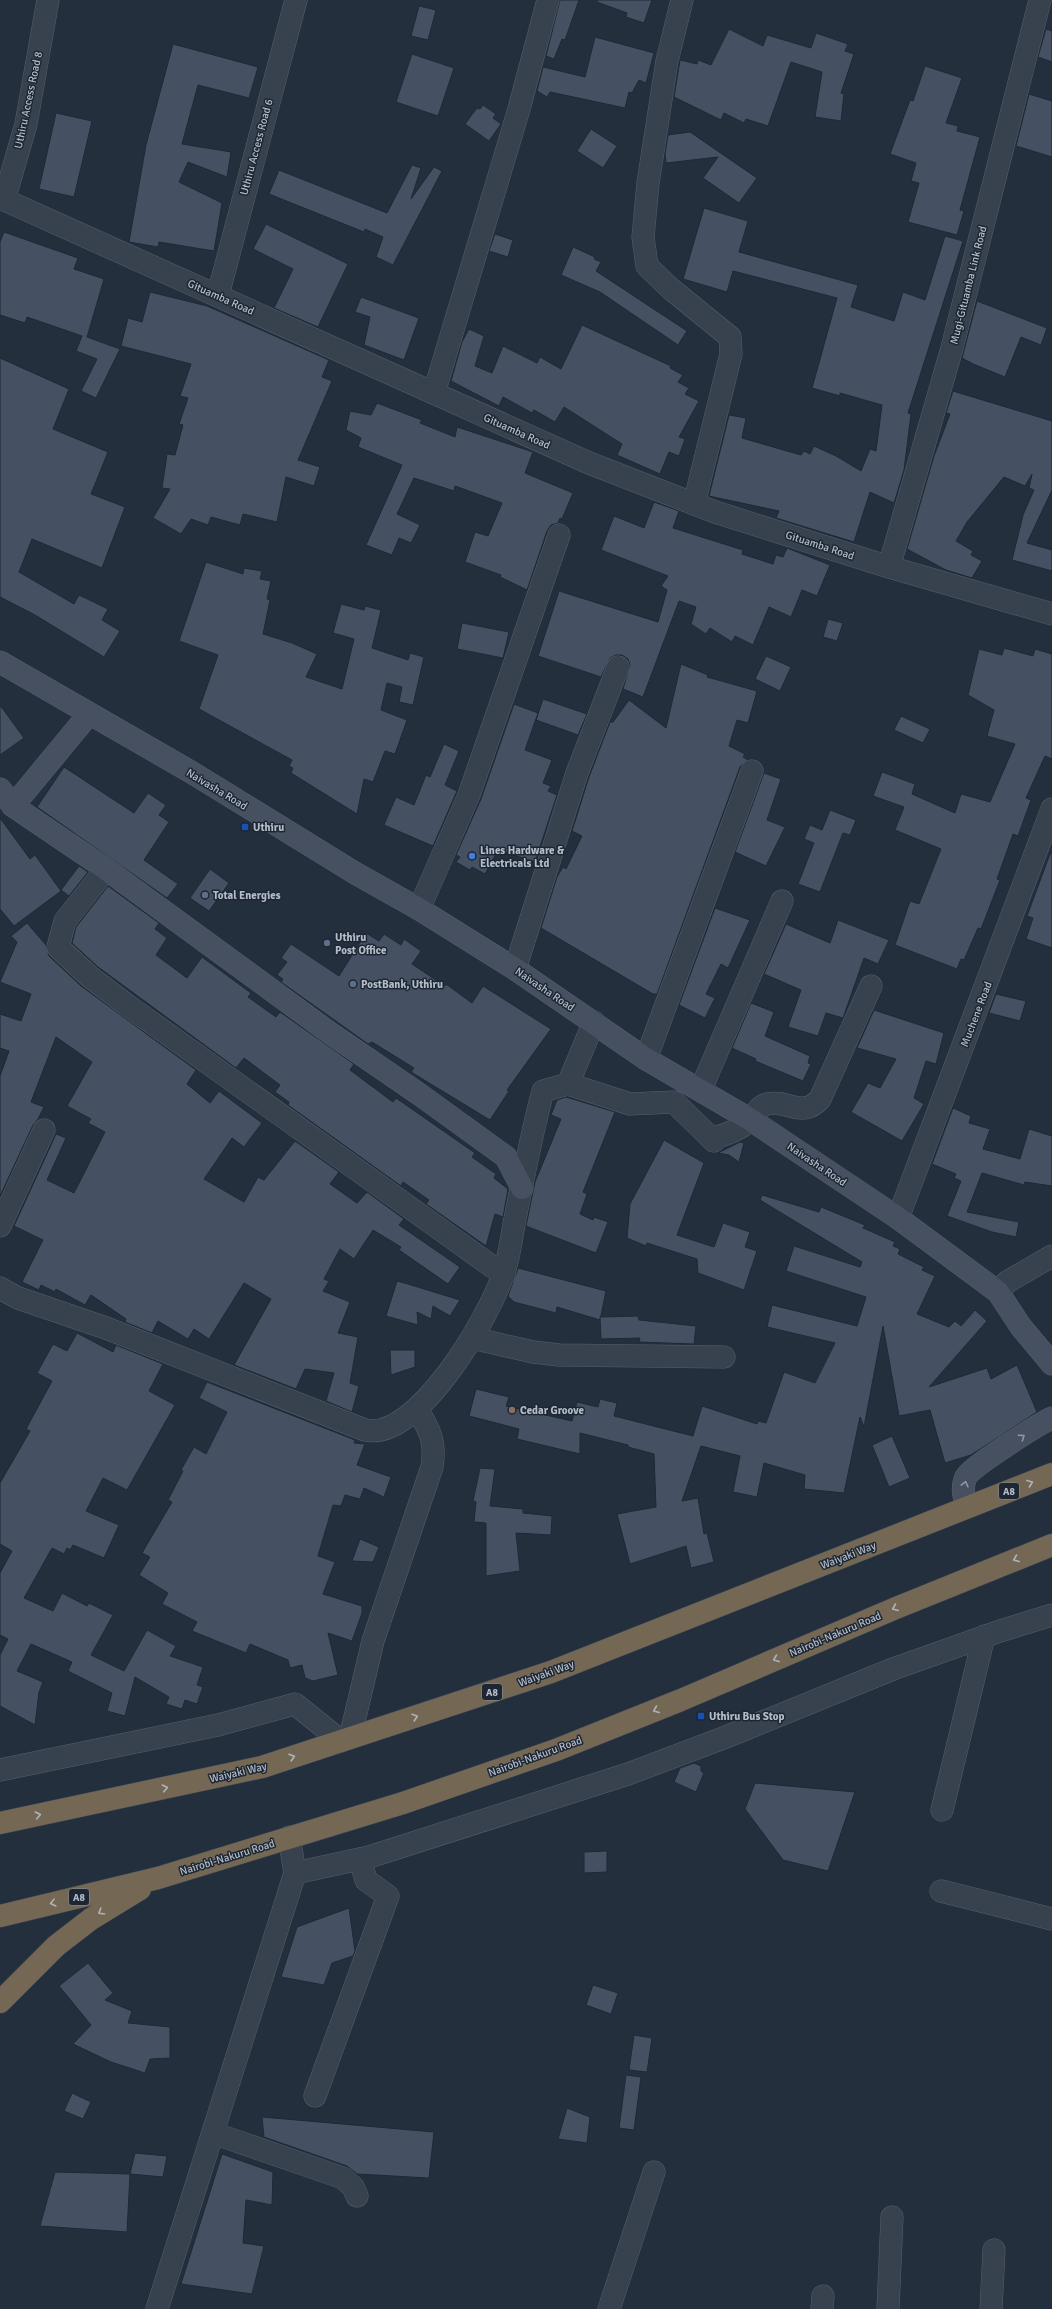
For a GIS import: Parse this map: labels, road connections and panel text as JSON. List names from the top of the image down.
{
  "streets": {
    "highway": ["A8", "Waiyaki Way", "Nairobi-Nakuru Road"],
    "main road": ["Naivasha Road"],
    "street": [
      "Uthiru Access Road 8",
      "Uthiru Access Road 6",
      "Mugi-Gituamba Link Road",
      "Gituamba Road",
      "Muchene Road"
    ]
  },
  "crossings": [
    ["Uthiru Access Road 8", "Gituamba Road"],
    ["Uthiru Access Road 6", "Gituamba Road"],
    ["Mugi-Gituamba Link Road", "Gituamba Road"],
    ["Naivasha Road", "Muchene Road"]
  ],
  "one_way": ["Waiyaki Way", "Nairobi-Nakuru Road"],
  "places": {
    "transit": ["Uthiru", "Uthiru Bus Stop"],
    "other": [
      "Lines Hardware & Electricals Ltd",
      "Total Energies",
      "Uthiru Post Office",
      "PostBank, Uthiru",
      "Cedar Groove"
    ]
  }
}
